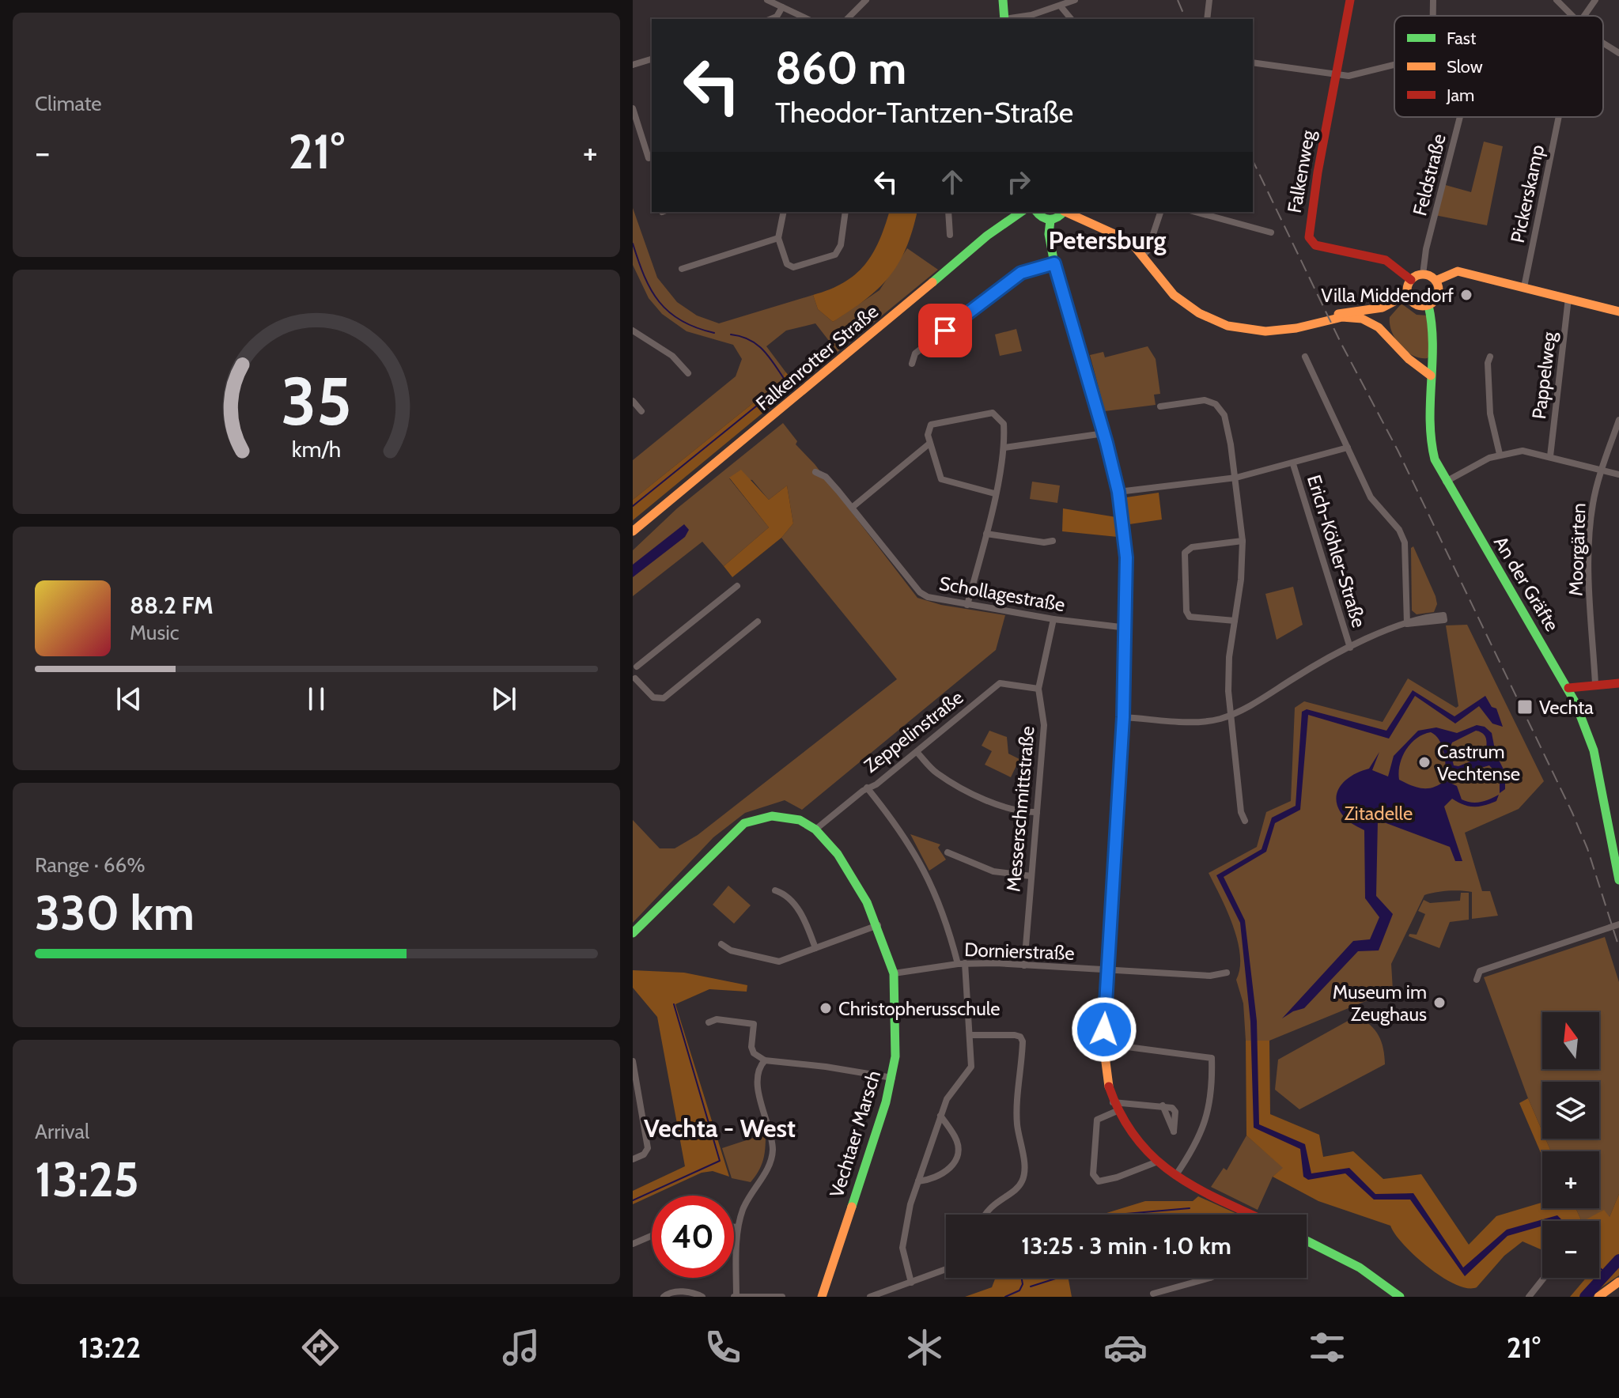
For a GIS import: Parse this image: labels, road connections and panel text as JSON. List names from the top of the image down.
{
  "streets": {
    "street": [
      "Falkenweg",
      "Feldstraße",
      "Pickerskamp",
      "Falkenrotter Straße",
      "Pappelweg",
      "Moorgärten",
      "Erich-Köhler-Straße",
      "An der Gräfte",
      "Schollagestraße",
      "Zeppelinstraße",
      "Messerschmittstraße",
      "Dornierstraße",
      "Vechtaer Marsch"
    ]
  },
  "crossings": [
    ["Falkenweg", "Feldstraße"],
    ["Falkenweg", "An der Gräfte"],
    ["Feldstraße", "An der Gräfte"],
    ["Schollagestraße", "Messerschmittstraße"],
    ["Zeppelinstraße", "Messerschmittstraße"],
    ["Zeppelinstraße", "Vechtaer Marsch"],
    ["Messerschmittstraße", "Dornierstraße"],
    ["Dornierstraße", "Vechtaer Marsch"]
  ],
  "districts": ["Petersburg", "Vechta - West"],
  "parks": ["Zitadelle"],
  "places": {
    "other": [
      "Villa Middendorf",
      "Castrum Vechtense",
      "Museum im Zeughaus",
      "Christopherusschule"
    ],
    "transit": ["Vechta"]
  },
  "legend": ["Fast", "Slow", "Jam"],
  "north": "top",
  "page": {
    "tile": [
      "Climate",
      ["Range · 66%", "330 km"],
      ["Arrival", "13:25"]
    ],
    "turn": ["860 m", "Theodor-Tantzen-Straße"],
    "heat": ["−", "21°", "+"],
    "song": ["88.2 FM", "Music"],
    "map_buttons": ["+", "−"],
    "limit": "40",
    "trip": "13:25 · 3 min · 1.0 km",
    "tabs": ["13:22", "21°"],
    "gauge": ["35", "km/h"]
  }
}
